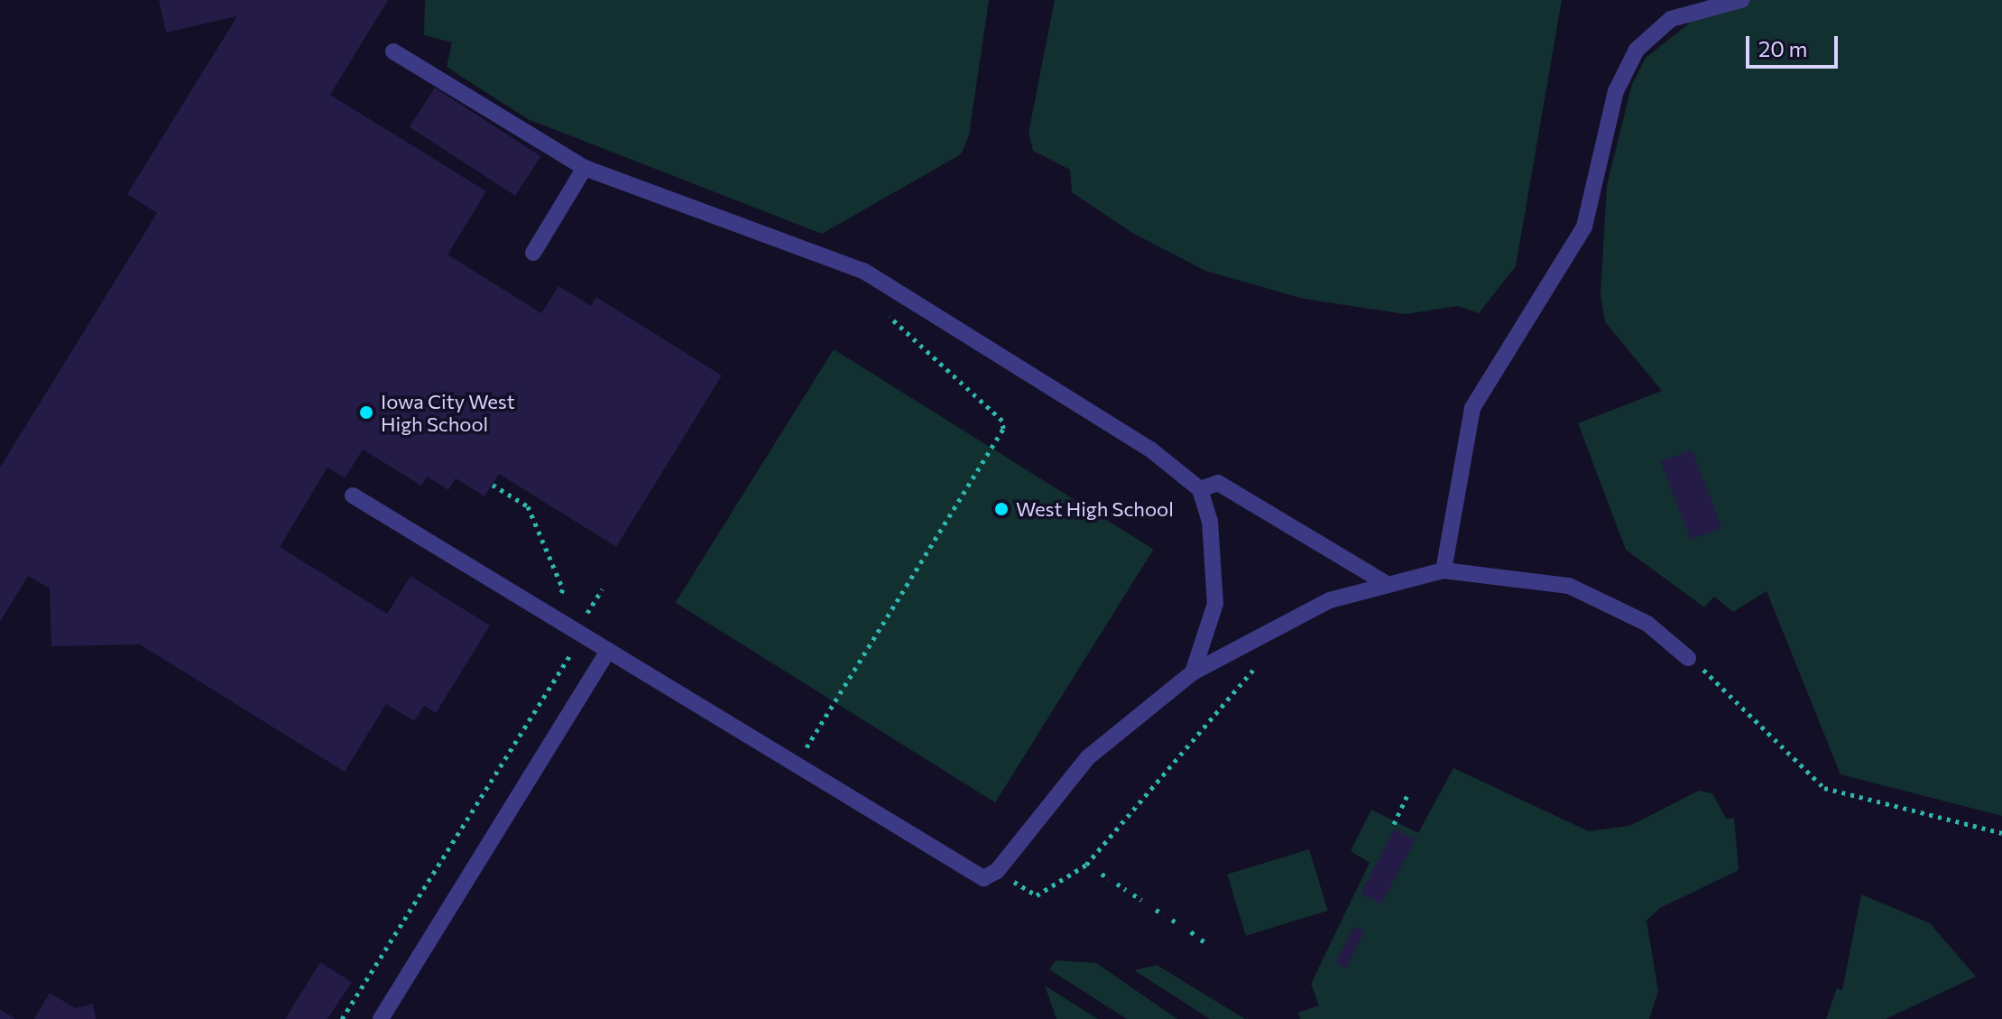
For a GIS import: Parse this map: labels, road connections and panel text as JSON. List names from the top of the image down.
{
  "places": ["Iowa City West High School", "West High School"],
  "scale_bar": "20 m"
}
